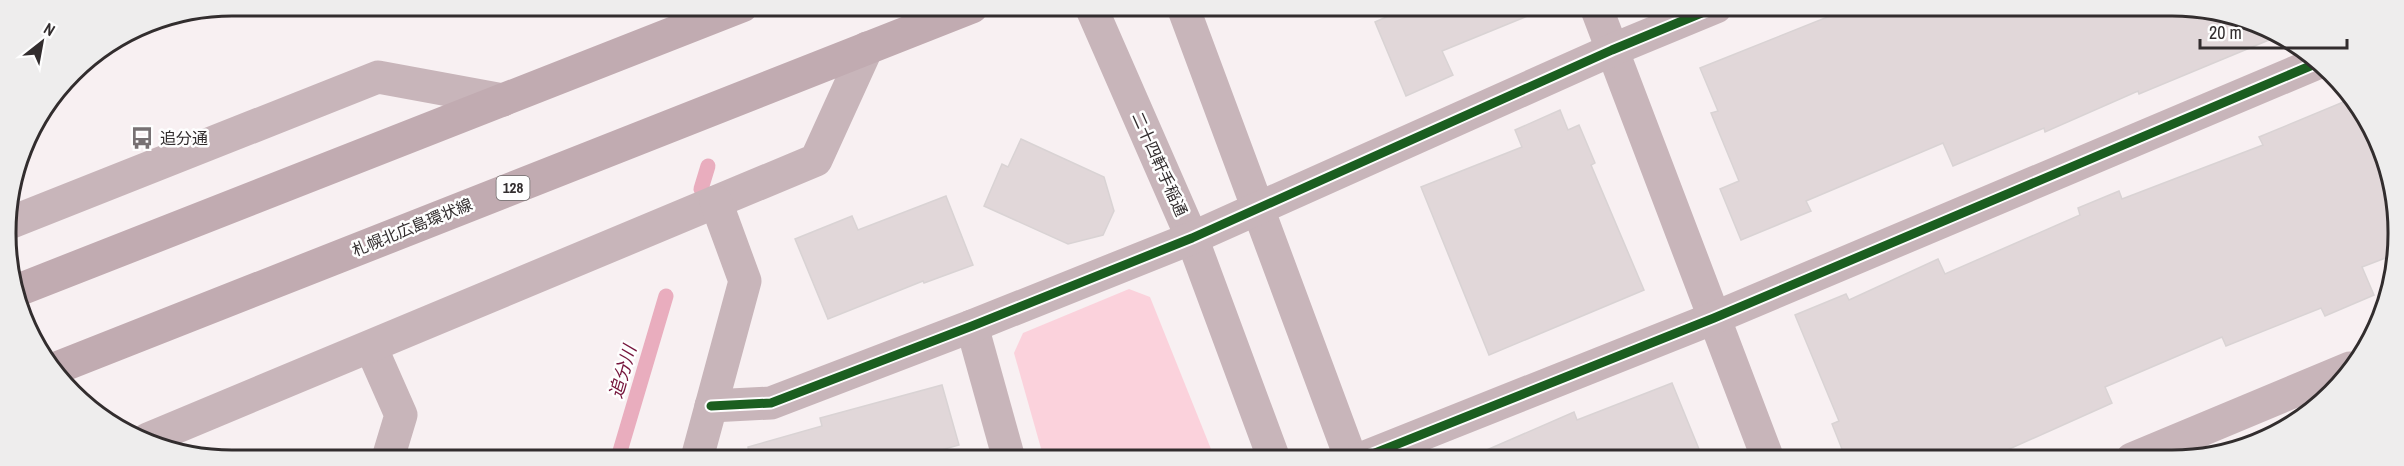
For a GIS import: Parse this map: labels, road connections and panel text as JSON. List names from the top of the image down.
{
  "streets": {
    "main road": ["128", "札幌北広島環状線"],
    "street": ["二十四軒手稲通"]
  },
  "water": ["追分川"],
  "places": {
    "bus stop": ["追分通"]
  },
  "scale_bar": "20 m",
  "north": "top right"
}
